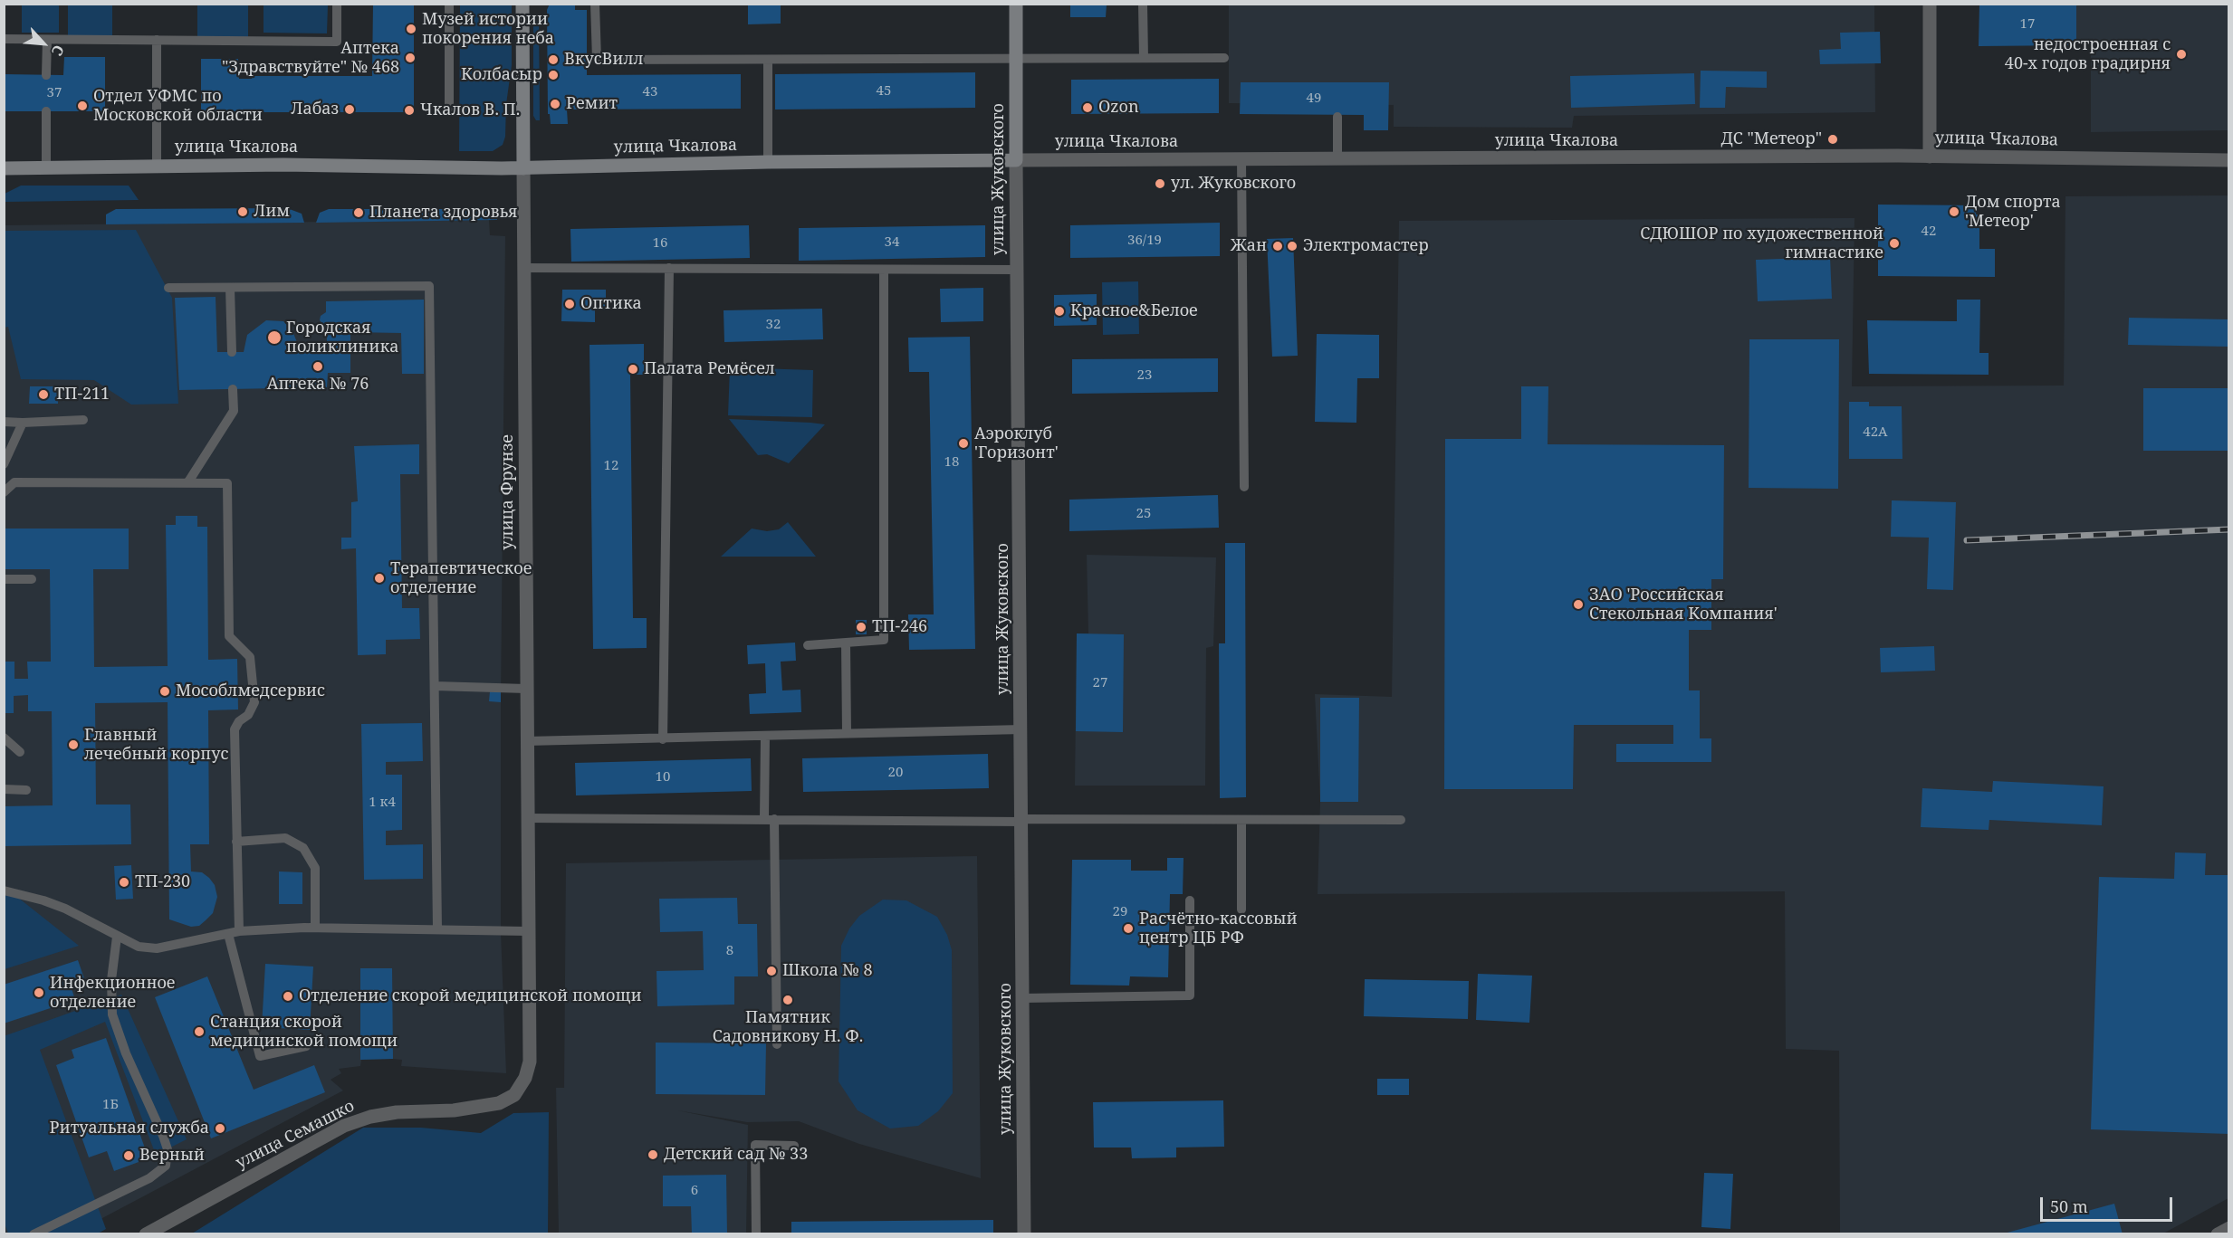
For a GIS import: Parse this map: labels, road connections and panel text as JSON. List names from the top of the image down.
{
  "streets": {
    "main road": ["улица Чкалова", "улица Жуковского", "улица Фрунзе"],
    "street": ["улица Семашко"]
  },
  "crossings": [
    ["улица Чкалова", "улица Жуковского"],
    ["улица Чкалова", "улица Фрунзе"],
    ["улица Фрунзе", "улица Семашко"]
  ],
  "places": [
    "Музей истории покорения неба",
    "недостроенная с 40-х годов градирня",
    "Аптека \"Здравствуйте\" № 468",
    "ВкусВилл",
    "Колбасыр",
    "Ремит",
    "Отдел УФМС по Московской области",
    "Ozon",
    "Лабаз",
    "Чкалов В. П.",
    "ДС \"Метеор\"",
    "ул. Жуковского",
    "Лим",
    "Дом спорта 'Метеор'",
    "Планета здоровья",
    "СДЮШОР по художественной гимнастике",
    "Жан",
    "Электромастер",
    "Оптика",
    "Красное&Белое",
    "Городская поликлиника",
    "Аптека № 76",
    "Палата Ремёсел",
    "ТП-211",
    "Аэроклуб 'Горизонт'",
    "Терапевтическое отделение",
    "ЗАО 'Российская Стекольная Компания'",
    "ТП-246",
    "Мособлмедсервис",
    "Главный лечебный корпус",
    "ТП-230",
    "Расчётно-кассовый центр ЦБ РФ",
    "Школа № 8",
    "Инфекционное отделение",
    "Отделение скорой медицинской помощи",
    "Памятник Садовникову Н. Ф.",
    "Станция скорой медицинской помощи",
    "Ритуальная служба",
    "Детский сад № 33",
    "Верный"
  ],
  "house_numbers": [
    "17",
    "45",
    "43",
    "37",
    "49",
    "42",
    "36/19",
    "34",
    "16",
    "32",
    "23",
    "42А",
    "18",
    "12",
    "25",
    "27",
    "20",
    "10",
    "1 к4",
    "29",
    "8",
    "1Б",
    "6"
  ],
  "scale_bar": "50 m",
  "north": "bottom right"
}
